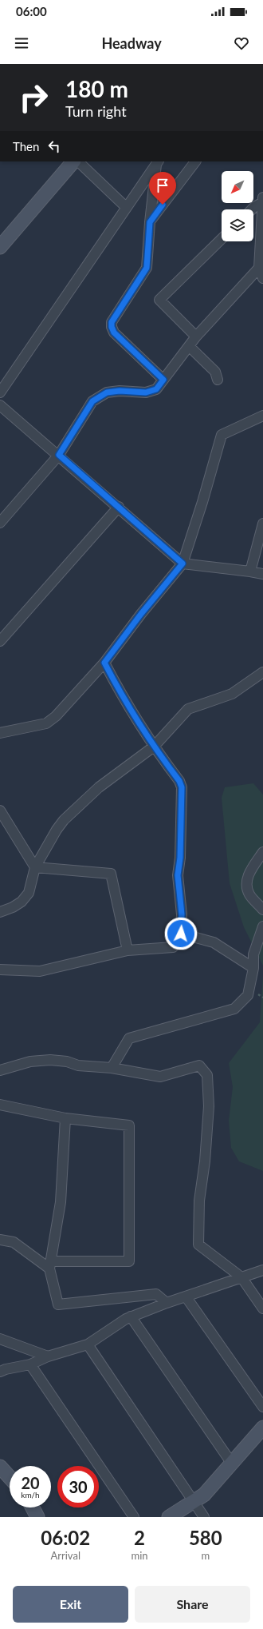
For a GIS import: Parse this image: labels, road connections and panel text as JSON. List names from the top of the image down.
{
  "north": "bottom left",
  "page": {
    "status": "06:00",
    "header": "Headway",
    "turn": ["180 m", "Turn right"],
    "then": "Then",
    "speed": "20 km/h",
    "limit": "30",
    "eta": [
      "06:02",
      "Arrival",
      "2",
      "min",
      "580",
      "m"
    ],
    "buttons": ["Exit", "Share"]
  }
}
